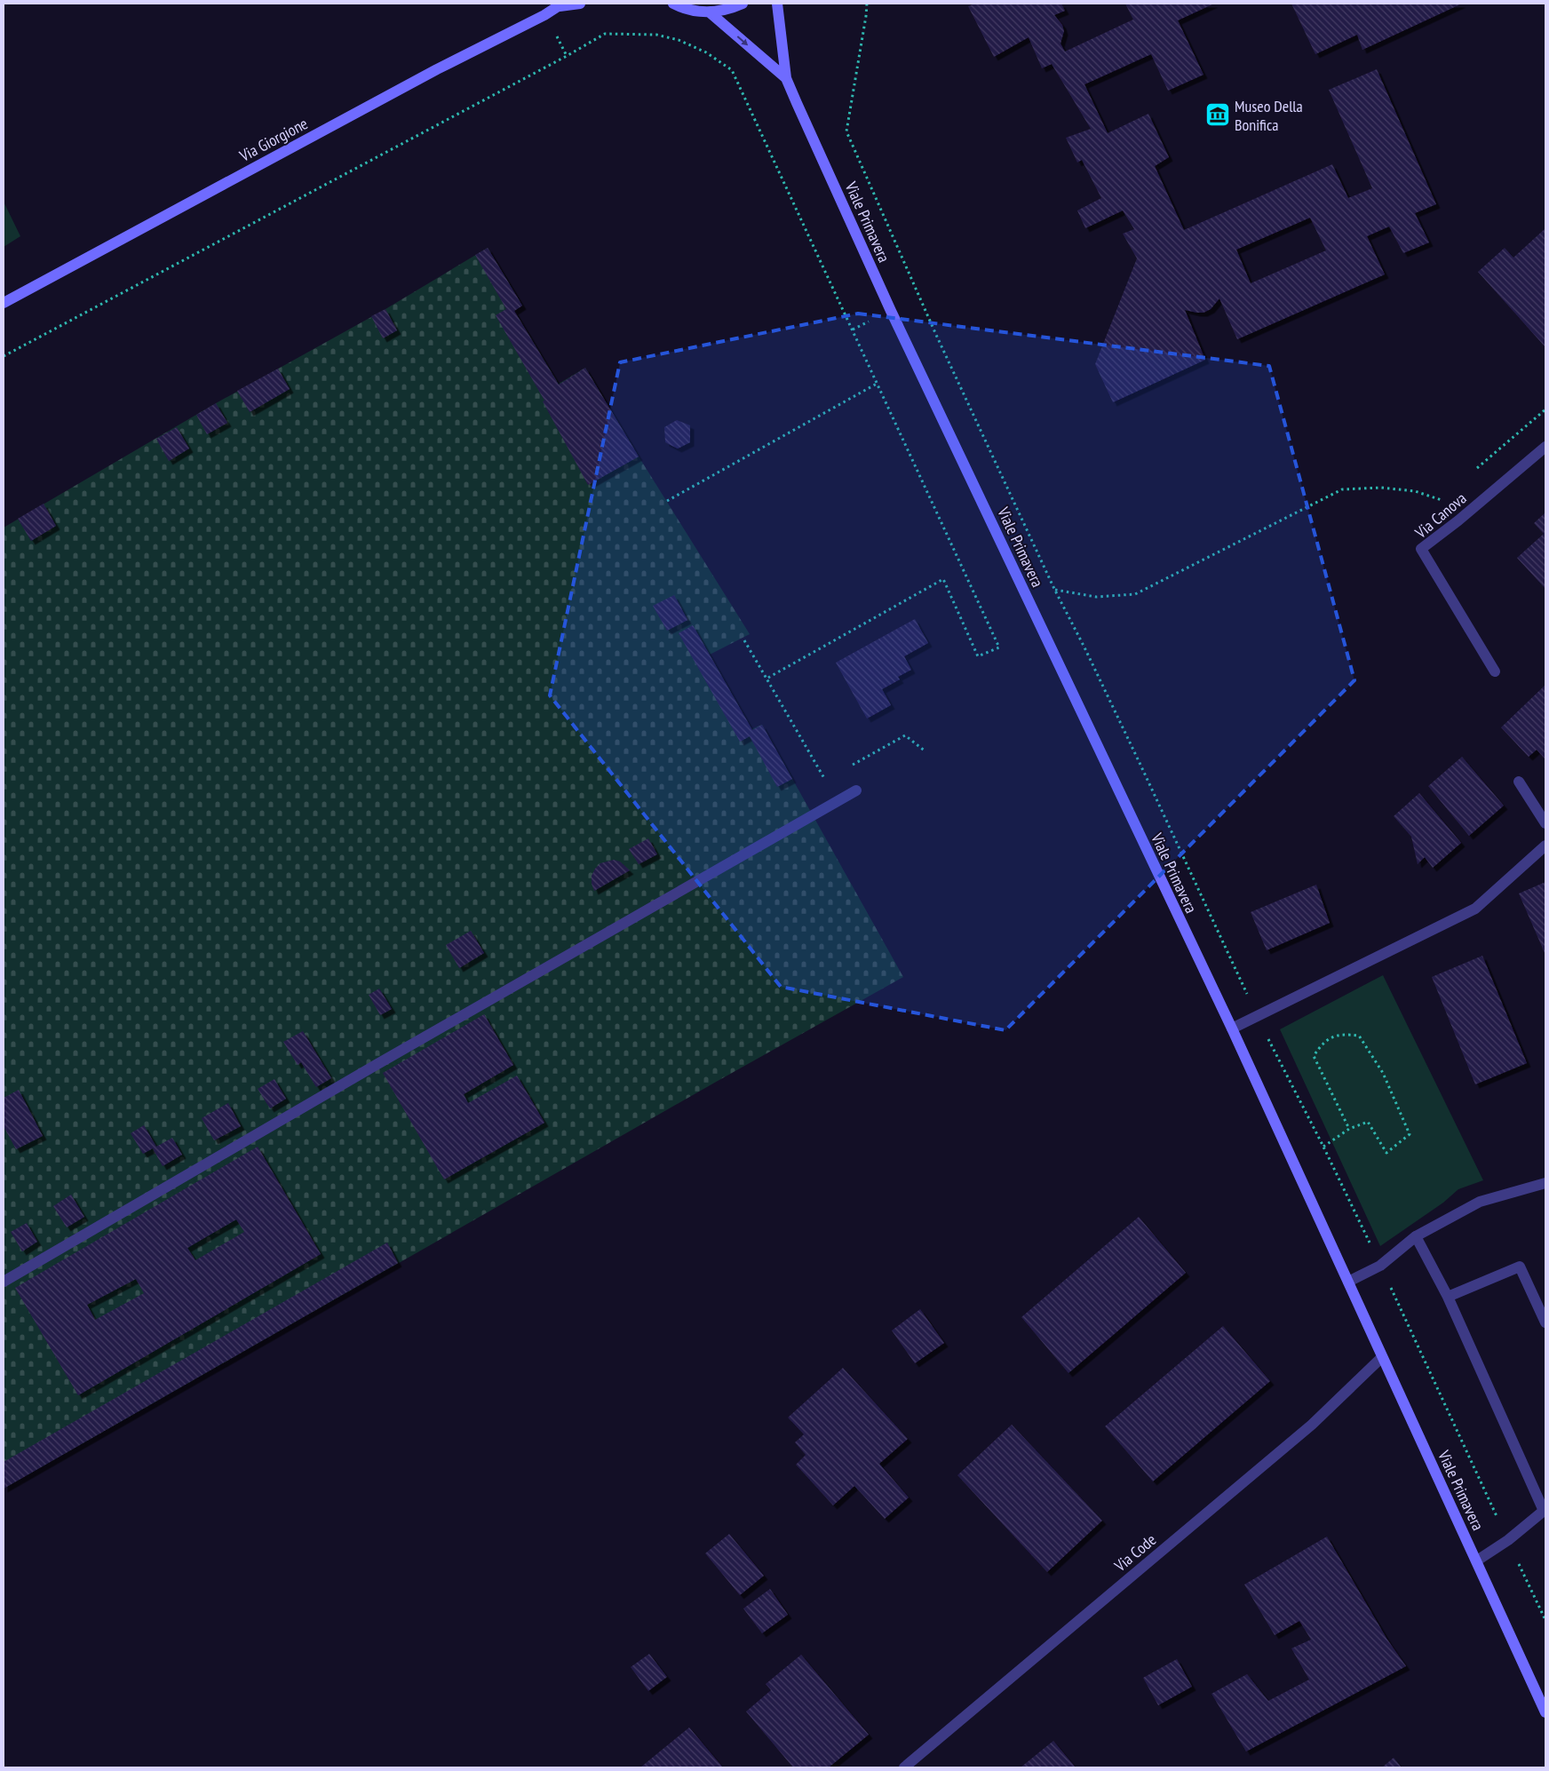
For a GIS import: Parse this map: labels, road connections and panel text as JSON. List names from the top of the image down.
{
  "streets": {
    "main road": ["Via Giorgione", "Viale Primavera"],
    "street": ["Via Canova", "Via Code"]
  },
  "crossings": [
    ["Viale Primavera", "Via Code"]
  ],
  "places": {
    "museum": ["Museo Della Bonifica"]
  }
}
